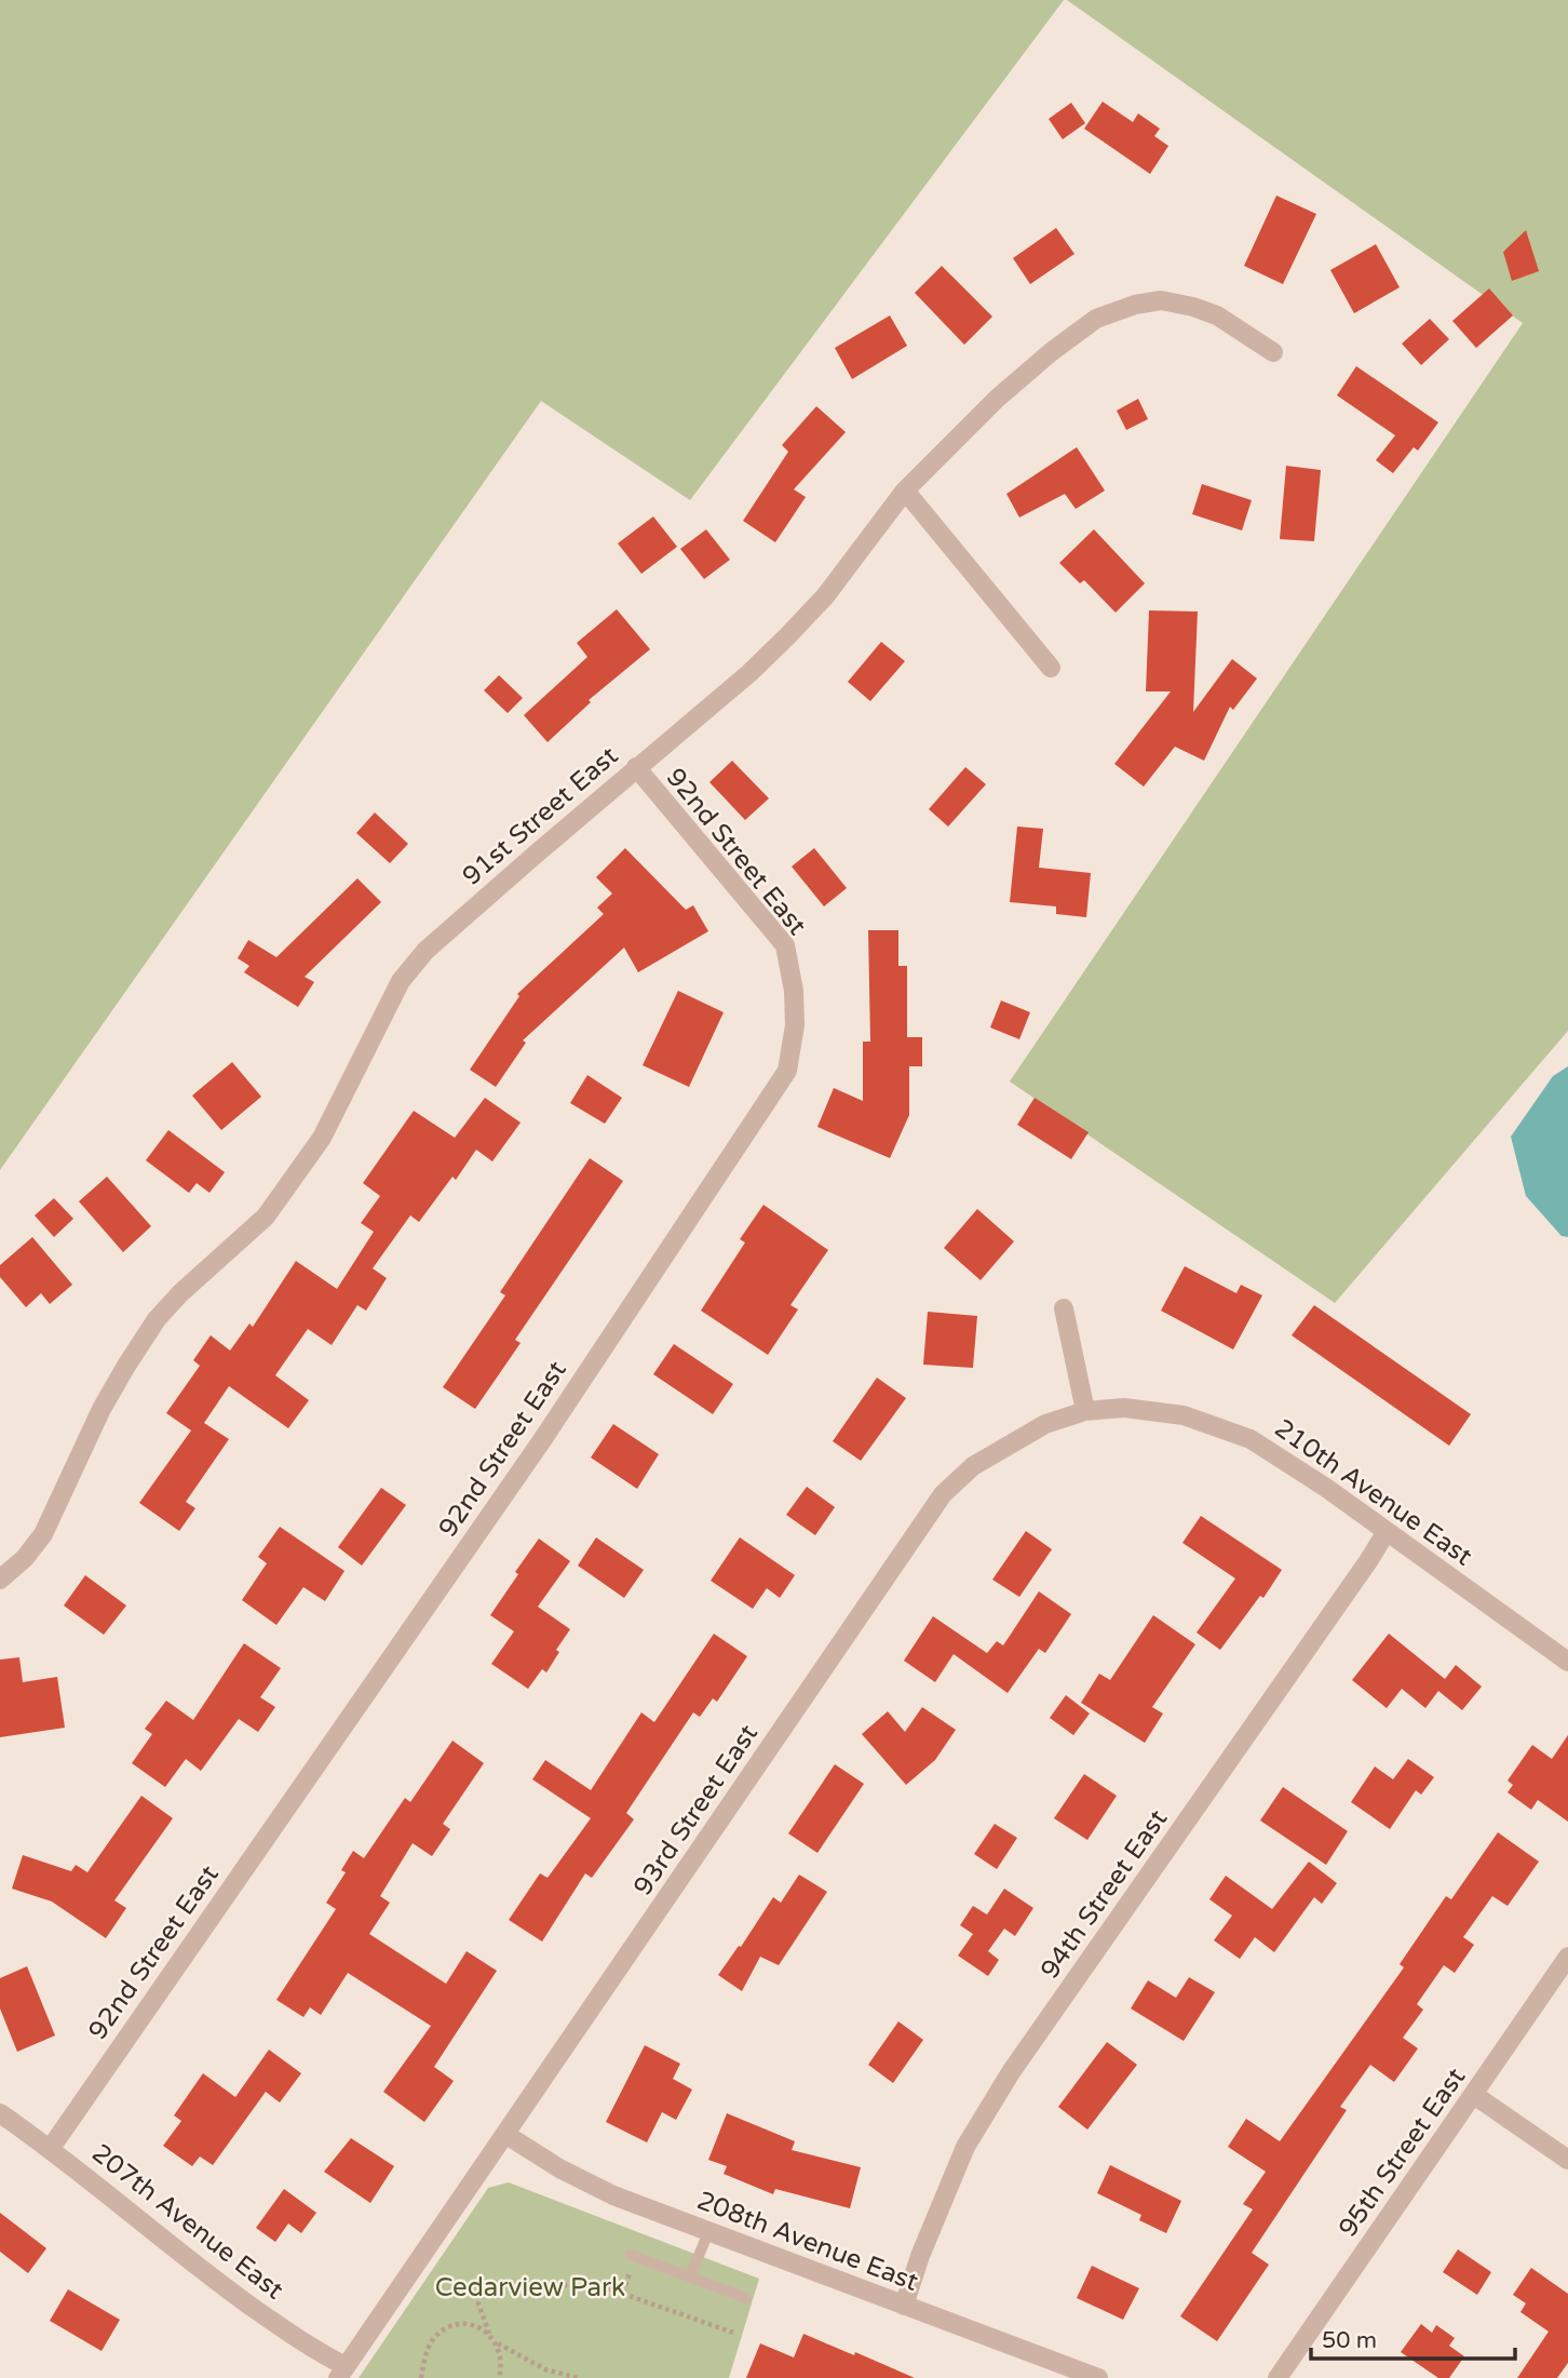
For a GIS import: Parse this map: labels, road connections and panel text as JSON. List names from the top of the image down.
{
  "streets": {
    "street": [
      "91st Street East",
      "92nd Street East",
      "210th Avenue East",
      "93rd Street East",
      "94th Street East",
      "95th Street East",
      "207th Avenue East",
      "208th Avenue East"
    ]
  },
  "crossings": [
    ["91st Street East", "92nd Street East"],
    ["92nd Street East", "207th Avenue East"],
    ["210th Avenue East", "93rd Street East"],
    ["210th Avenue East", "94th Street East"],
    ["93rd Street East", "207th Avenue East"],
    ["93rd Street East", "208th Avenue East"],
    ["94th Street East", "208th Avenue East"]
  ],
  "parks": ["Cedarview Park"],
  "scale_bar": "50 m"
}
